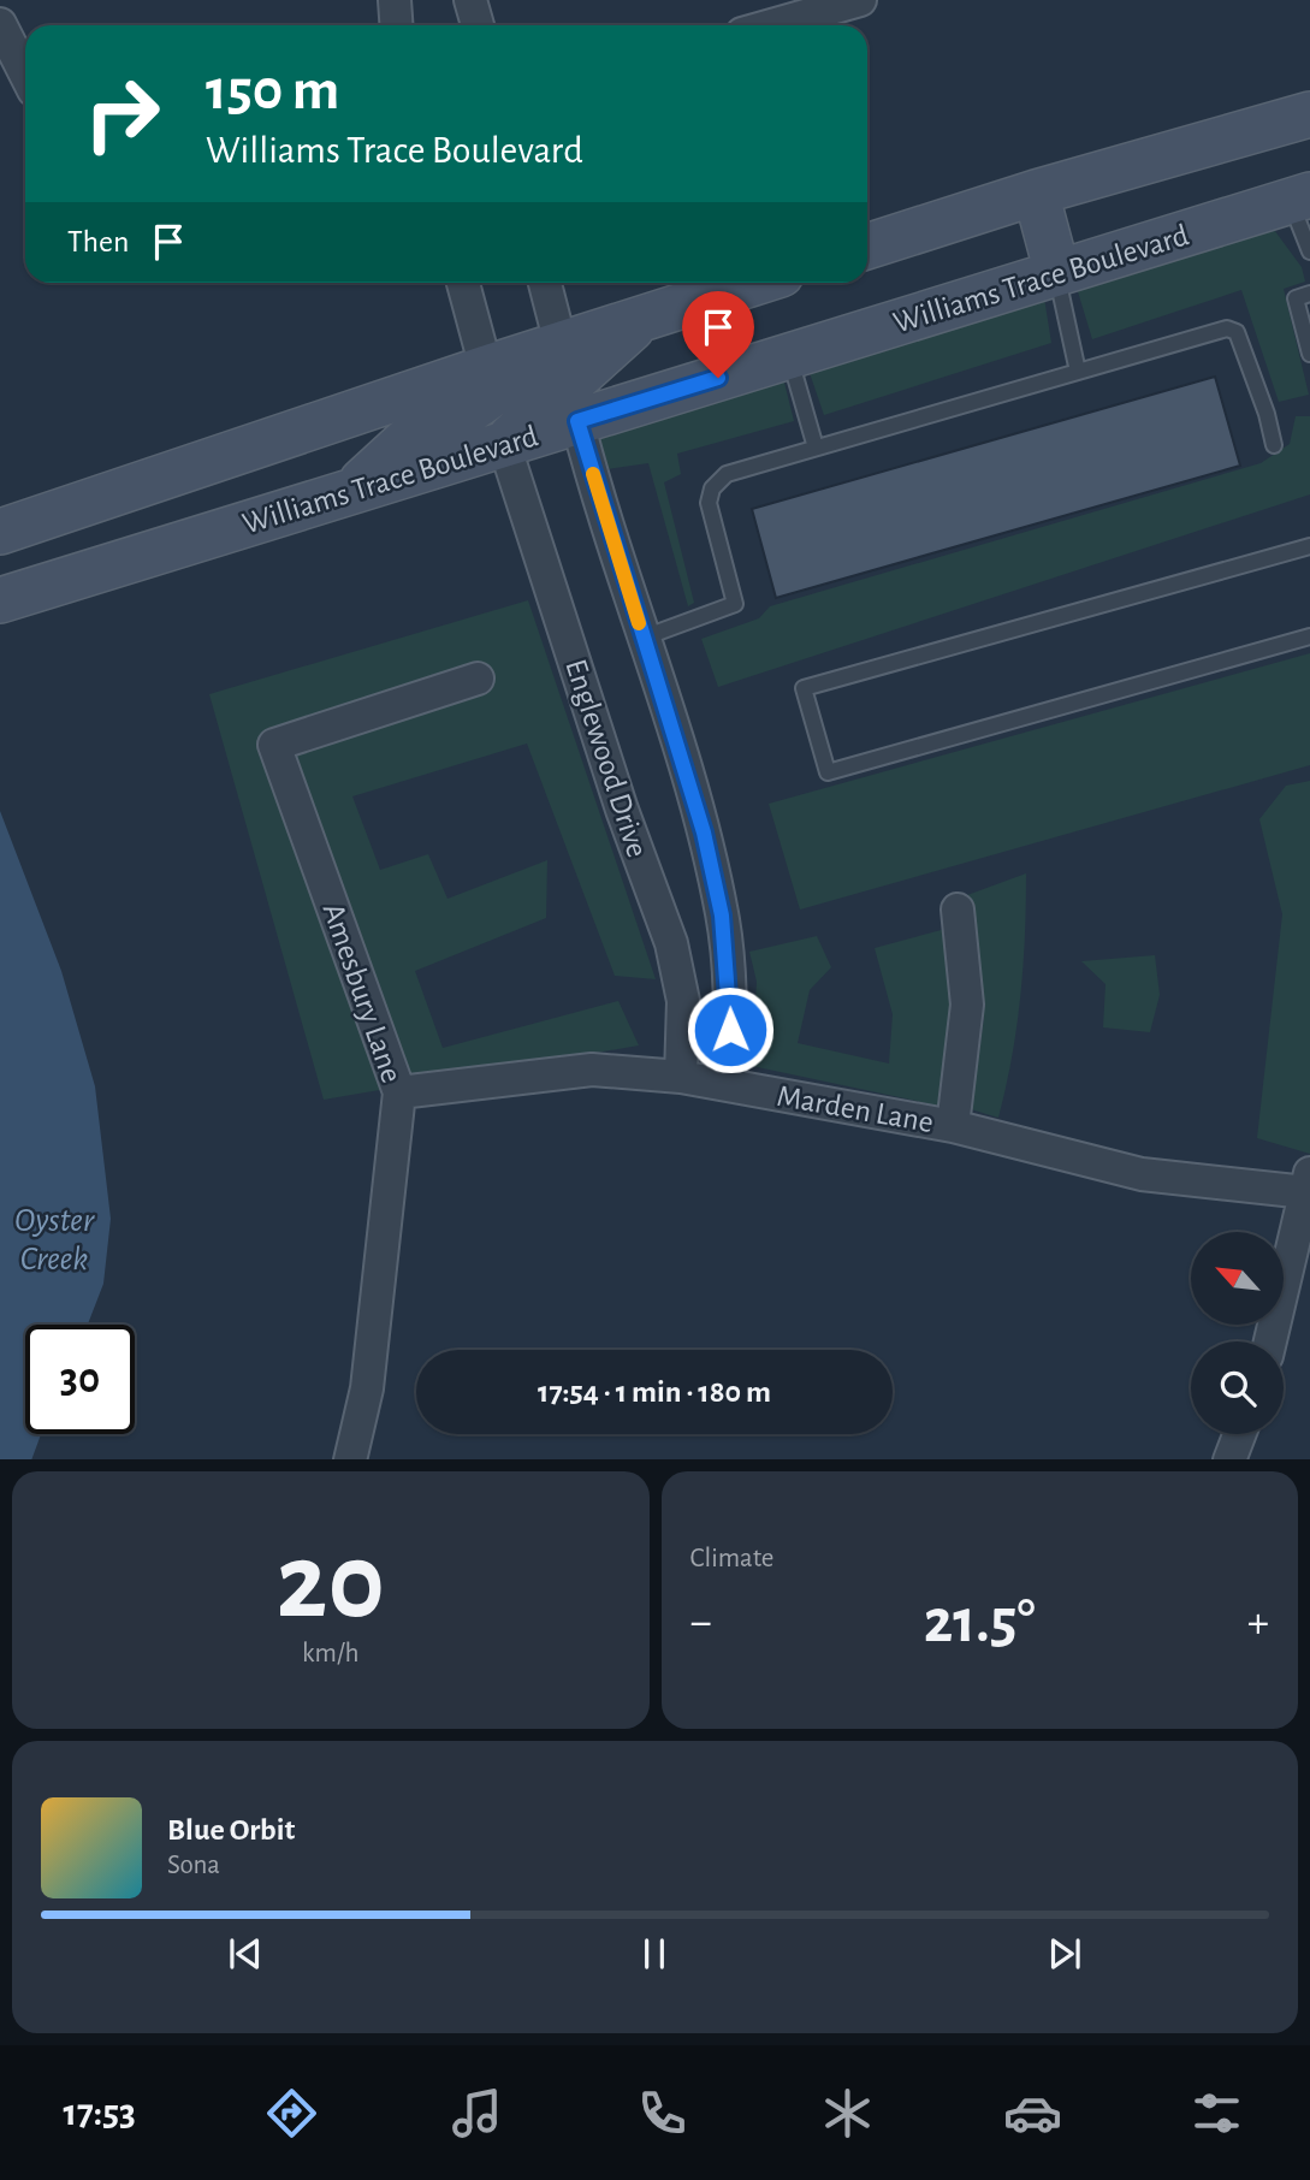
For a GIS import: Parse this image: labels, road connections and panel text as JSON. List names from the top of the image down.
{
  "streets": {
    "main road": ["Williams Trace Boulevard"],
    "street": ["Englewood Drive", "Amesbury Lane", "Marden Lane"]
  },
  "crossings": [
    ["Williams Trace Boulevard", "Englewood Drive"],
    ["Englewood Drive", "Marden Lane"],
    ["Amesbury Lane", "Marden Lane"]
  ],
  "water": ["Oyster Creek"],
  "north": "top left",
  "page": {
    "turn": ["150 m", "Williams Trace Boulevard"],
    "then": "Then",
    "limit": "30",
    "trip": "17:54 · 1 min · 180 m",
    "tile": [
      ["20", "km/h"],
      "Climate"
    ],
    "heat": ["−", "21.5°", "+"],
    "song": ["Blue Orbit", "Sona"],
    "tabs": "17:53"
  }
}
